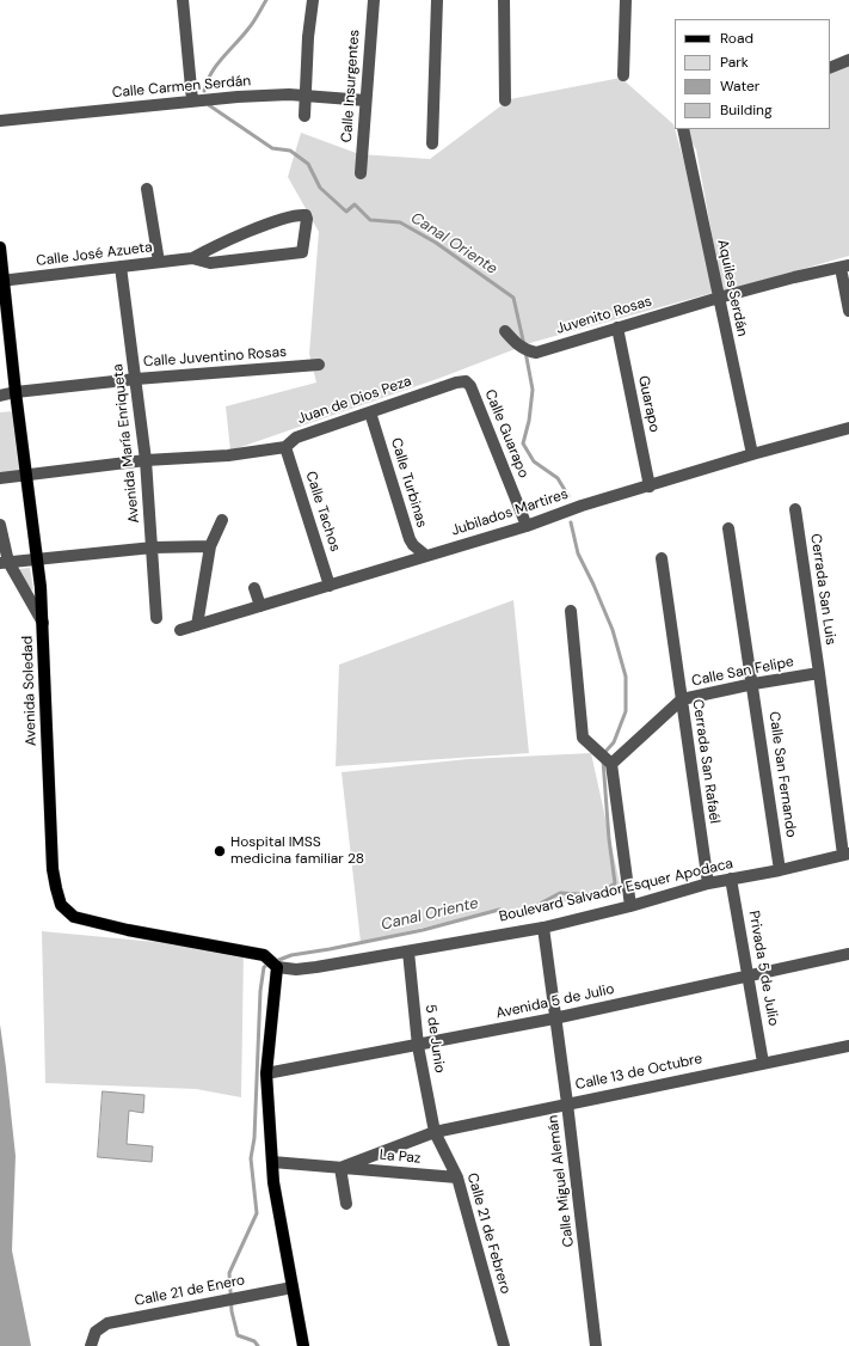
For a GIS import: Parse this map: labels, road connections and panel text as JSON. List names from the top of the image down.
{
  "streets": {
    "main road": ["Avenida Soledad"],
    "street": [
      "Calle Insurgentes",
      "Calle Carmen Serdán",
      "Calle José Azueta",
      "Aquiles Serdán",
      "Juvenito Rosas",
      "Calle Juventino Rosas",
      "Juan de Dios Peza",
      "Guarapo",
      "Calle Guarapo",
      "Avenida María Enriqueta",
      "Calle Turbinas",
      "Calle Tachos",
      "Jubilados Martires",
      "Cerrada San Luis",
      "Calle San Felipe",
      "Cerrada San Rafaél",
      "Calle San Fernando",
      "Boulevard Salvador Esquer Apodaca",
      "Privada 5 de Julio",
      "Avenida 5 de Julio",
      "5 de Junio",
      "Calle 13 de Octubre",
      "La Paz",
      "Calle Miguel Alemán",
      "Calle 21 de Febrero",
      "Calle 21 de Enero"
    ]
  },
  "crossings": [
    ["Calle Insurgentes", "Calle Carmen Serdán"],
    ["Calle José Azueta", "Avenida María Enriqueta"],
    ["Calle José Azueta", "Avenida Soledad"],
    ["Aquiles Serdán", "Juvenito Rosas"],
    ["Aquiles Serdán", "Jubilados Martires"],
    ["Juvenito Rosas", "Guarapo"],
    ["Calle Juventino Rosas", "Avenida María Enriqueta"],
    ["Calle Juventino Rosas", "Avenida Soledad"],
    ["Juan de Dios Peza", "Calle Guarapo"],
    ["Juan de Dios Peza", "Avenida María Enriqueta"],
    ["Juan de Dios Peza", "Calle Turbinas"],
    ["Juan de Dios Peza", "Calle Tachos"],
    ["Juan de Dios Peza", "Avenida Soledad"],
    ["Guarapo", "Jubilados Martires"],
    ["Calle Guarapo", "Jubilados Martires"],
    ["Calle Turbinas", "Jubilados Martires"],
    ["Calle Tachos", "Jubilados Martires"],
    ["Cerrada San Luis", "Calle San Felipe"],
    ["Cerrada San Luis", "Boulevard Salvador Esquer Apodaca"],
    ["Calle San Felipe", "Cerrada San Rafaél"],
    ["Calle San Felipe", "Calle San Fernando"],
    ["Avenida Soledad", "Boulevard Salvador Esquer Apodaca"],
    ["Cerrada San Rafaél", "Boulevard Salvador Esquer Apodaca"],
    ["Calle San Fernando", "Boulevard Salvador Esquer Apodaca"],
    ["Boulevard Salvador Esquer Apodaca", "Privada 5 de Julio"],
    ["Boulevard Salvador Esquer Apodaca", "5 de Junio"],
    ["Boulevard Salvador Esquer Apodaca", "Calle Miguel Alemán"],
    ["Privada 5 de Julio", "Avenida 5 de Julio"],
    ["Privada 5 de Julio", "Calle 13 de Octubre"],
    ["Avenida 5 de Julio", "5 de Junio"],
    ["Avenida 5 de Julio", "Calle Miguel Alemán"],
    ["5 de Junio", "Calle 13 de Octubre"],
    ["5 de Junio", "Calle 21 de Febrero"],
    ["Calle 13 de Octubre", "La Paz"],
    ["Calle 13 de Octubre", "Calle Miguel Alemán"],
    ["Calle 13 de Octubre", "Calle 21 de Febrero"],
    ["La Paz", "Calle 21 de Febrero"]
  ],
  "water": ["Canal Oriente"],
  "places": ["Hospital IMSS medicina familiar 28"],
  "legend": [
    "Road",
    "Park",
    "Water",
    "Building"
  ]
}
